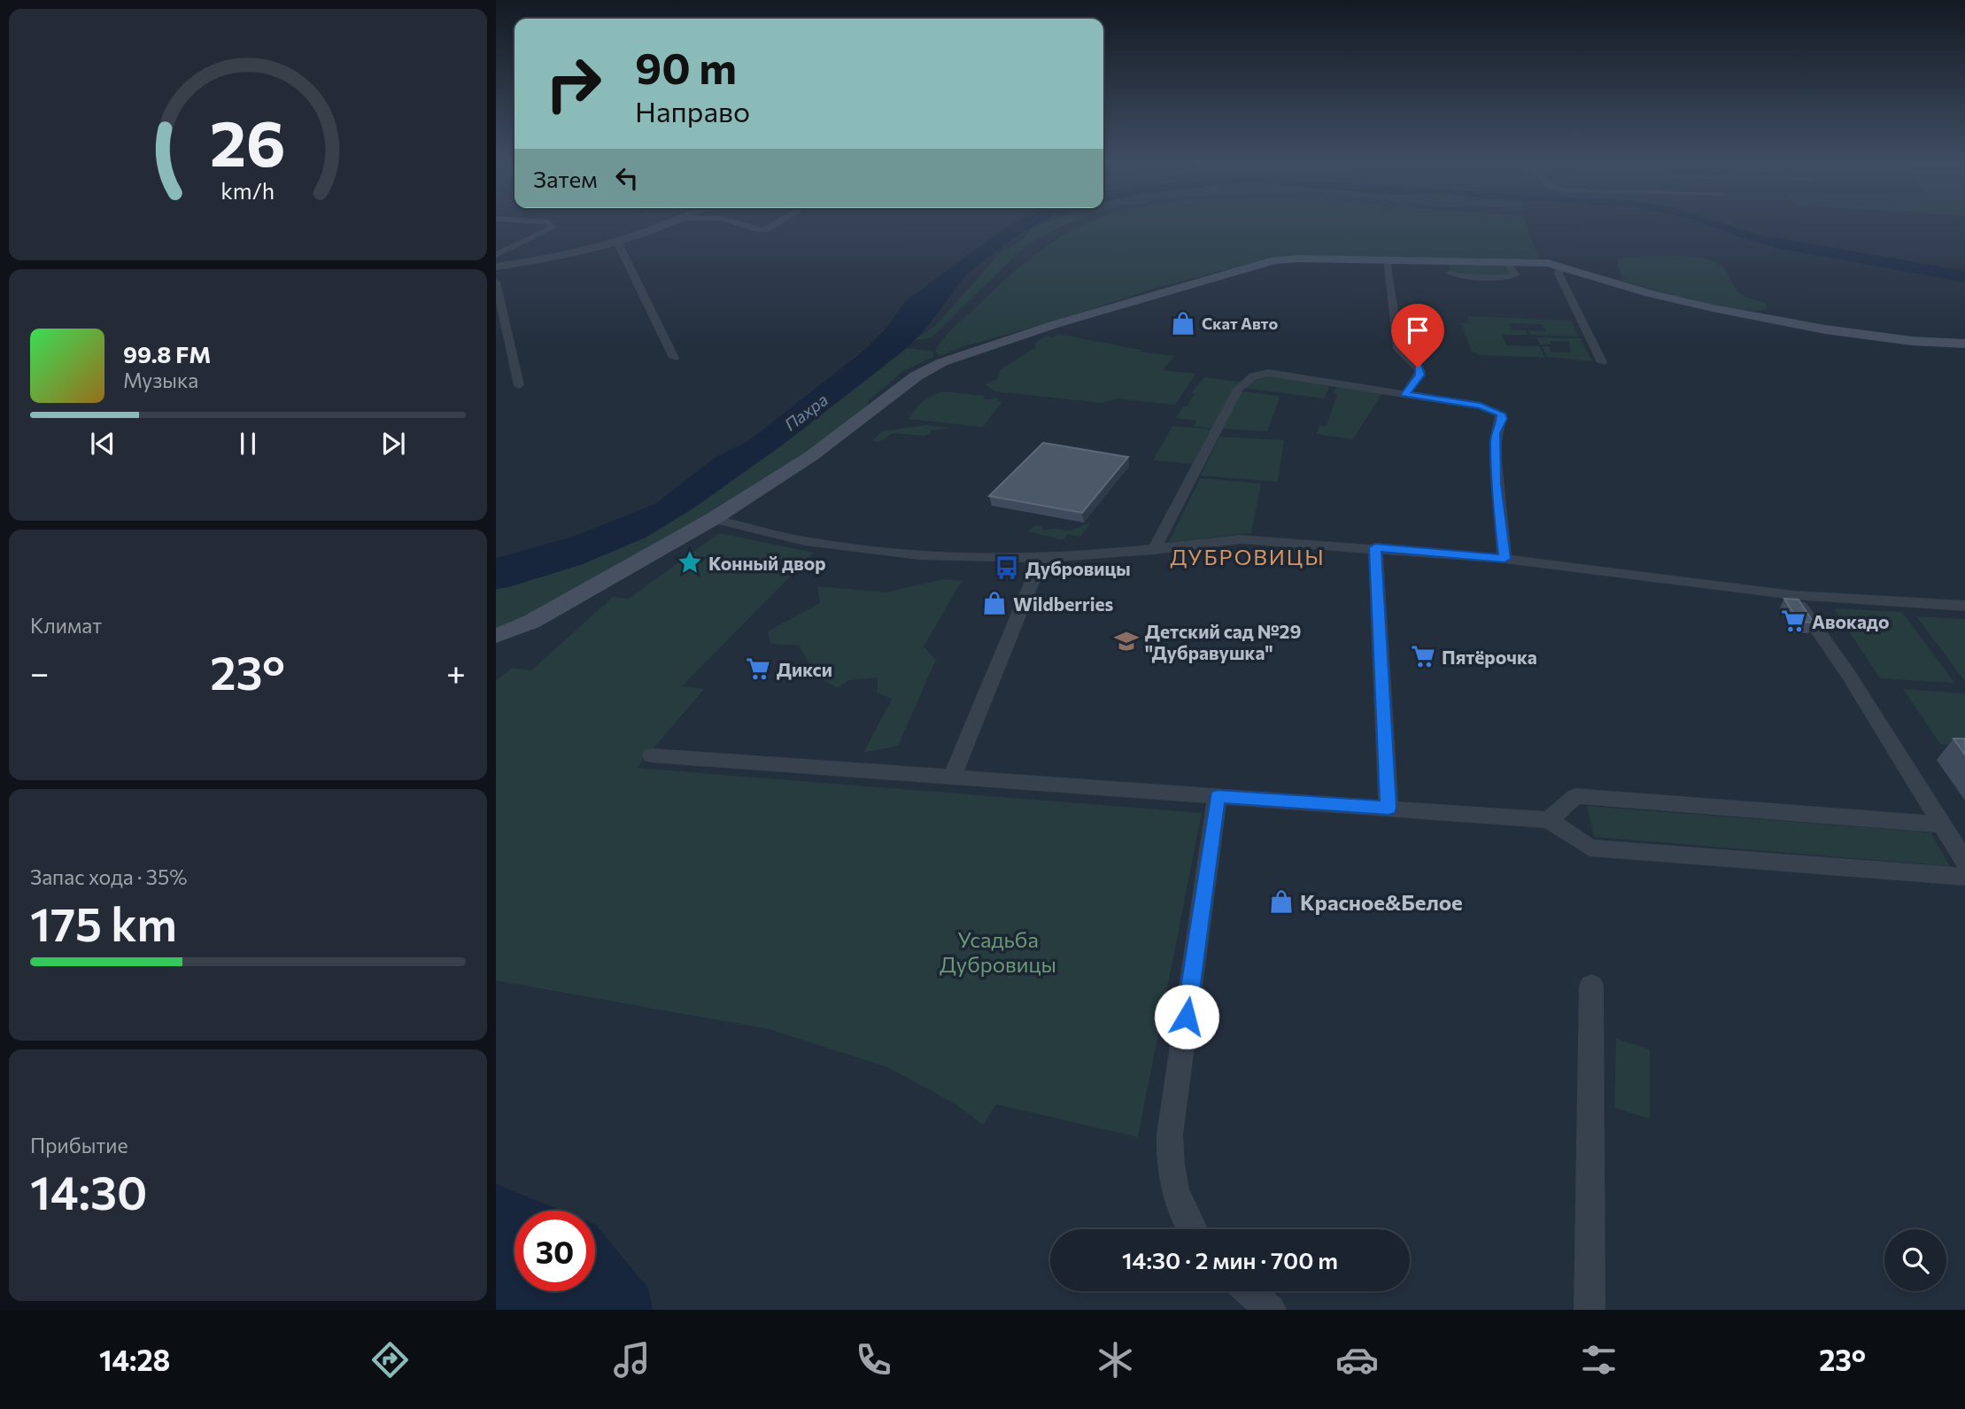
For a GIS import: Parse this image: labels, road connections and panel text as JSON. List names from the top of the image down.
{
  "districts": ["ДУБРОВИЦЫ"],
  "water": ["Пахра"],
  "parks": ["Усадьба Дубровицы"],
  "places": {
    "shop": ["Скат Авто", "Wildberries", "Красное&Белое"],
    "place": ["Конный двор"],
    "bus stop": ["Дубровицы"],
    "supermarket": ["Авокадо", "Пятёрочка", "Дикси"],
    "school or university": ["Детский сад №29 \"Дубравушка\""]
  },
  "page": {
    "turn": ["90 m", "Направо"],
    "then": "Затем",
    "song": ["99.8 FM", "Музыка"],
    "tile": [
      "Климат",
      ["Запас хода · 35%", "175 km"],
      ["Прибытие", "14:30"]
    ],
    "heat": ["−", "23°", "+"],
    "limit": "30",
    "trip": "14:30 · 2 мин · 700 m",
    "tabs": ["14:28", "23°"],
    "gauge": ["26", "km/h"]
  }
}
